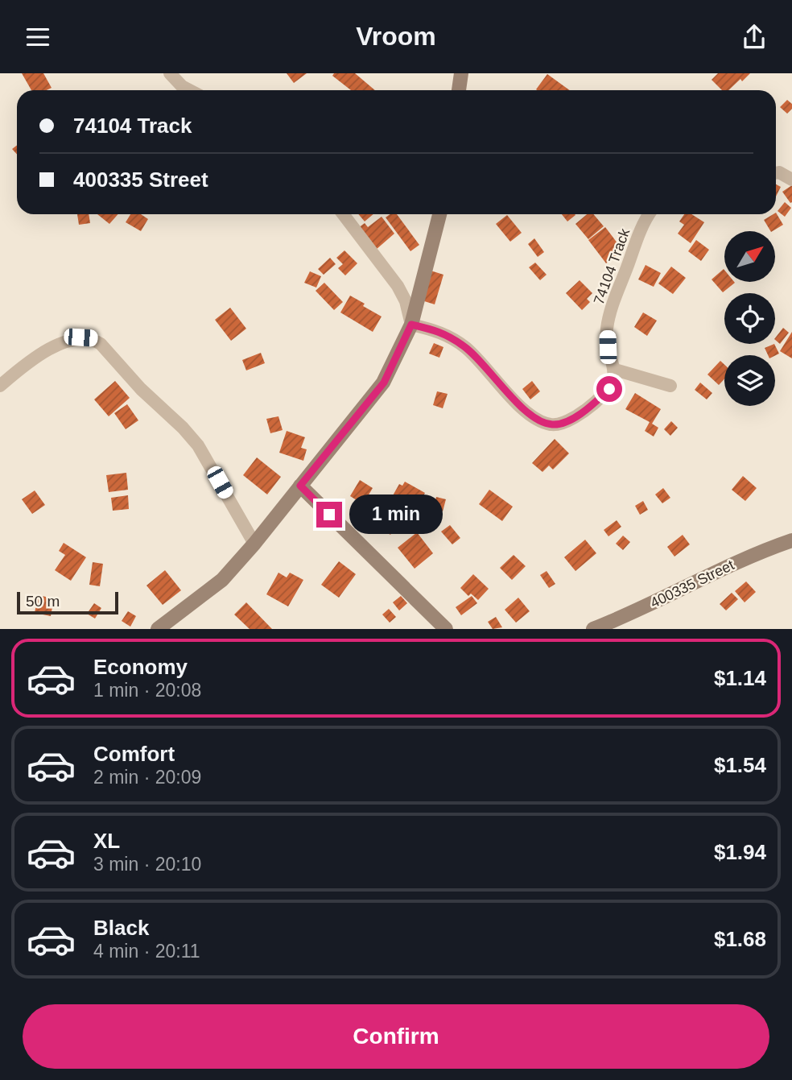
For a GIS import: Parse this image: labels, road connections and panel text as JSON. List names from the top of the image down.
{
  "streets": {
    "street": ["74104 Track", "400335 Street"]
  },
  "scale_bar": "50 m",
  "north": "top right",
  "page": {
    "header": "Vroom",
    "banner": ["74104 Track", "400335 Street"],
    "bubble": "1 min",
    "scale": "50 m",
    "list": [
      {
        "name": "Economy",
        "note": "1 min · 20:08",
        "value": "$1.14"
      },
      {
        "name": "Comfort",
        "note": "2 min · 20:09",
        "value": "$1.54"
      },
      {
        "name": "XL",
        "note": "3 min · 20:10",
        "value": "$1.94"
      },
      {
        "name": "Black",
        "note": "4 min · 20:11",
        "value": "$1.68"
      }
    ],
    "buttons": "Confirm"
  }
}
